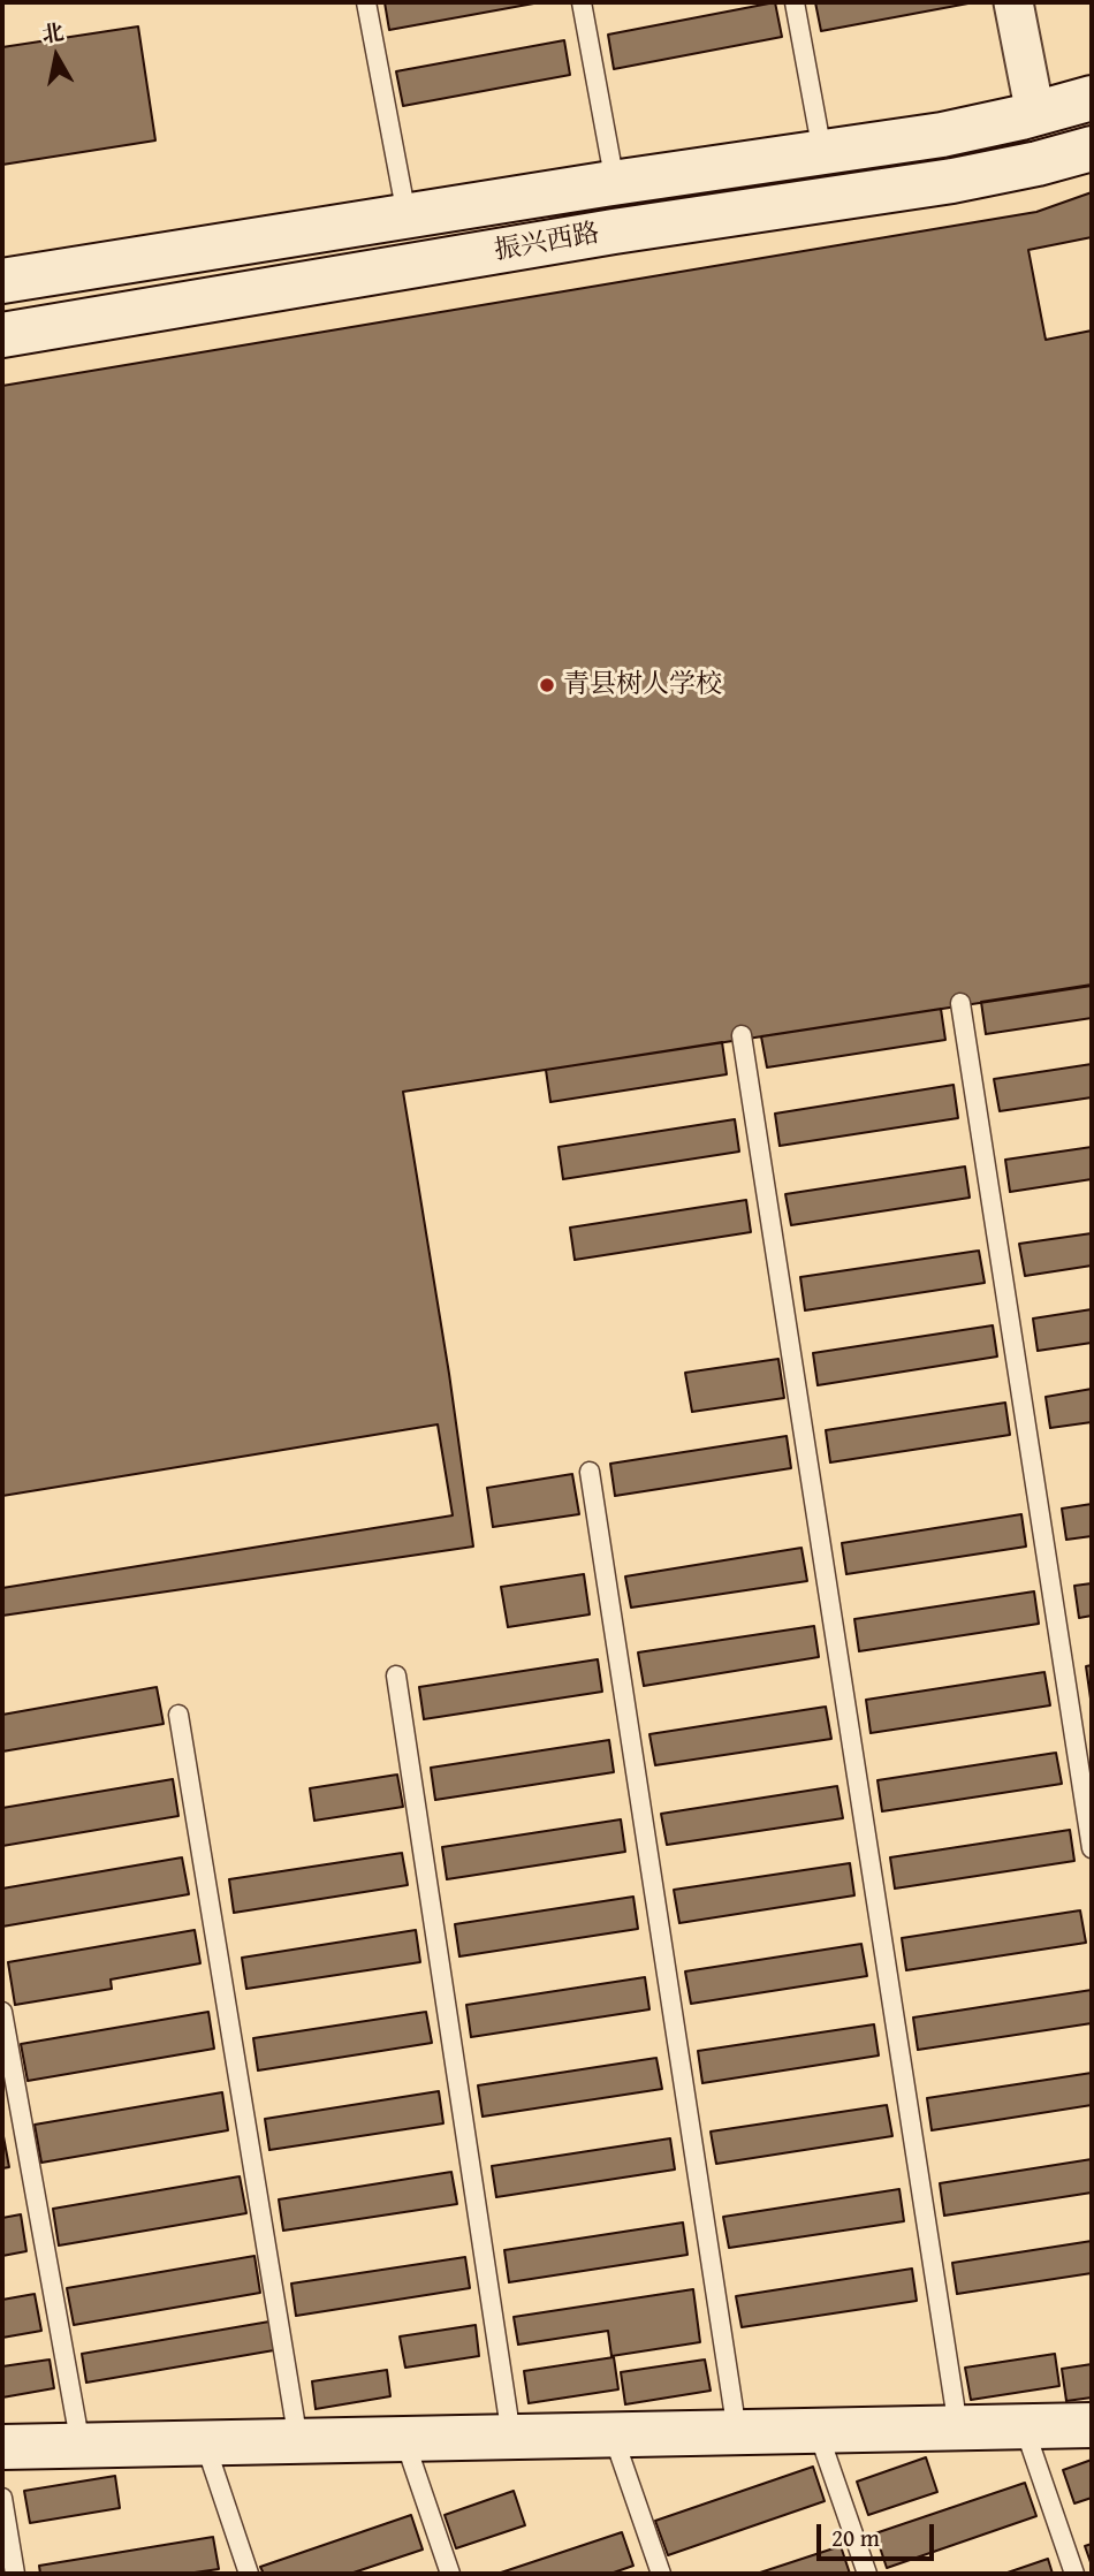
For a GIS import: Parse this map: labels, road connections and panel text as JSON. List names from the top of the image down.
{
  "streets": {
    "street": ["振兴西路"]
  },
  "places": ["青县树人学校"],
  "scale_bar": "20 m",
  "north": "top"
}
